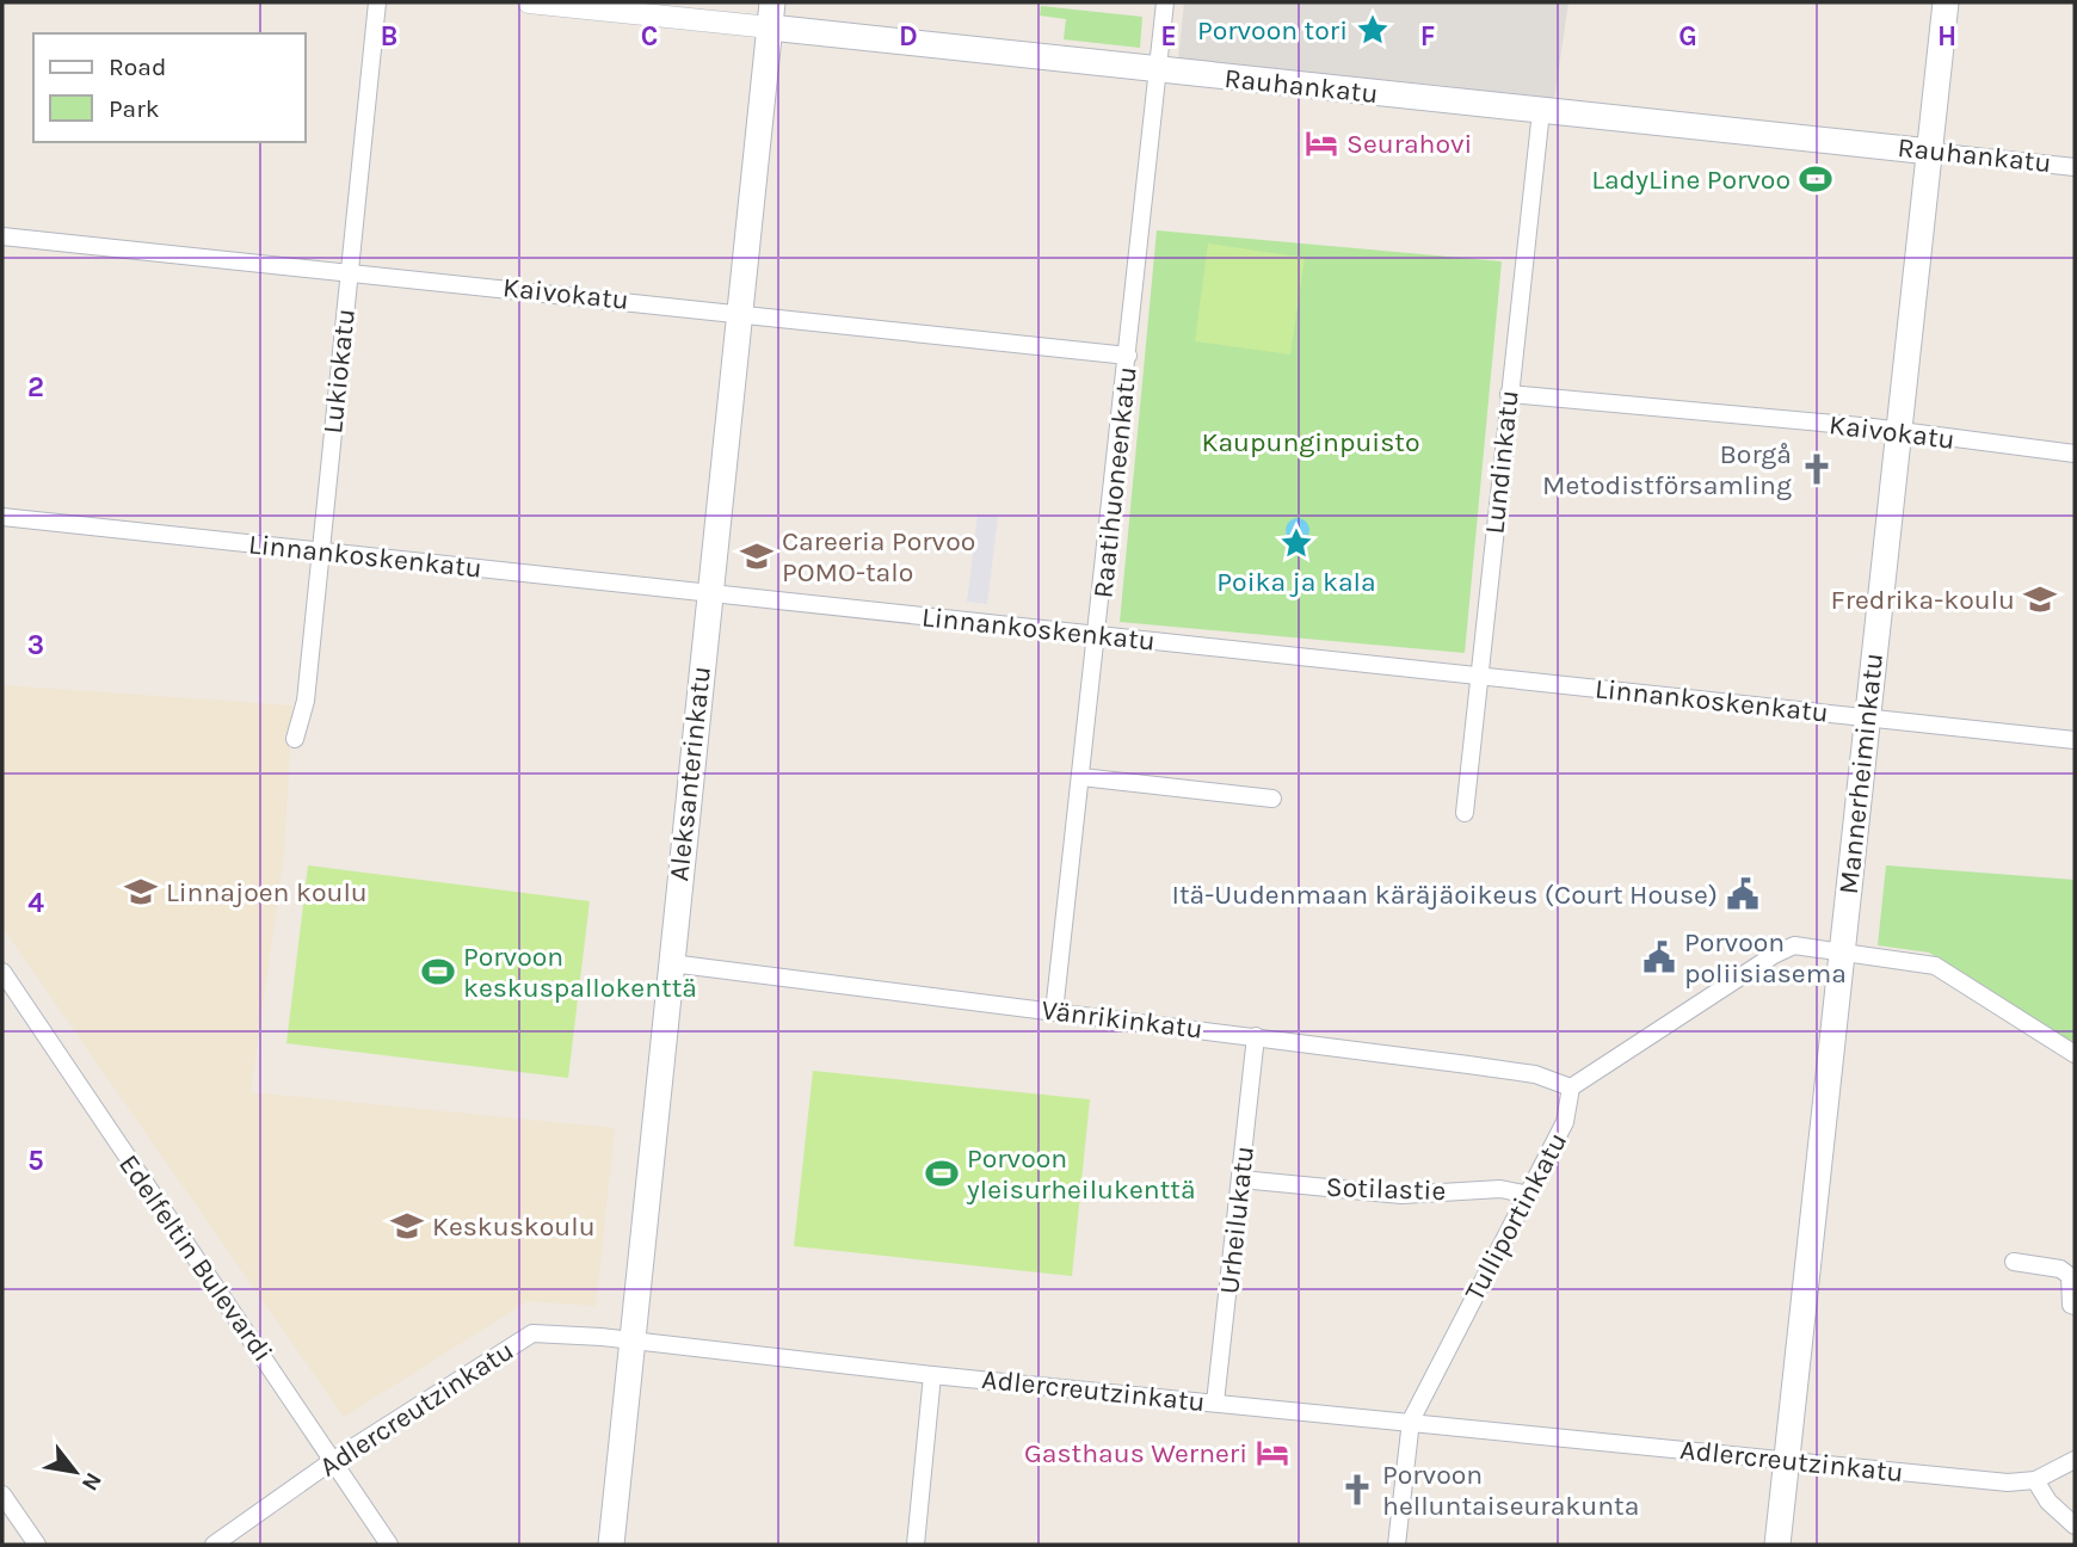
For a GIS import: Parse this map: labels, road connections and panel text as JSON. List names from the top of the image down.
{
  "streets": {
    "main road": ["Rauhankatu", "Aleksanterinkatu", "Mannerheiminkatu"],
    "street": [
      "Kaivokatu",
      "Lukiokatu",
      "Lundinkatu",
      "Raatihuoneenkatu",
      "Linnankoskenkatu",
      "Vänrikinkatu",
      "Sotilastie",
      "Tulliportinkatu",
      "Urheilukatu",
      "Edelfeltin Bulevardi",
      "Adlercreutzinkatu"
    ]
  },
  "crossings": [
    ["Rauhankatu", "Lundinkatu"],
    ["Rauhankatu", "Raatihuoneenkatu"],
    ["Rauhankatu", "Aleksanterinkatu"],
    ["Rauhankatu", "Mannerheiminkatu"],
    ["Kaivokatu", "Lukiokatu"],
    ["Kaivokatu", "Lundinkatu"],
    ["Kaivokatu", "Raatihuoneenkatu"],
    ["Kaivokatu", "Aleksanterinkatu"],
    ["Kaivokatu", "Mannerheiminkatu"],
    ["Lukiokatu", "Linnankoskenkatu"],
    ["Lundinkatu", "Linnankoskenkatu"],
    ["Raatihuoneenkatu", "Linnankoskenkatu"],
    ["Raatihuoneenkatu", "Vänrikinkatu"],
    ["Linnankoskenkatu", "Aleksanterinkatu"],
    ["Linnankoskenkatu", "Mannerheiminkatu"],
    ["Aleksanterinkatu", "Vänrikinkatu"],
    ["Aleksanterinkatu", "Adlercreutzinkatu"],
    ["Mannerheiminkatu", "Adlercreutzinkatu"],
    ["Vänrikinkatu", "Tulliportinkatu"],
    ["Vänrikinkatu", "Urheilukatu"],
    ["Sotilastie", "Tulliportinkatu"],
    ["Sotilastie", "Urheilukatu"],
    ["Tulliportinkatu", "Adlercreutzinkatu"],
    ["Urheilukatu", "Adlercreutzinkatu"],
    ["Edelfeltin Bulevardi", "Adlercreutzinkatu"]
  ],
  "parks": ["Kaupunginpuisto"],
  "places": {
    "place": ["Porvoon tori", "Poika ja kala"],
    "hotel": ["Seurahovi", "Gasthaus Werneri"],
    "sports": ["LadyLine Porvoo", "Porvoon keskuspallokenttä", "Porvoon yleisurheilukenttä"],
    "church": ["Borgå Metodistförsamling", "Porvoon helluntaiseurakunta"],
    "school or university": [
      "Careeria Porvoo POMO-talo",
      "Fredrika-koulu",
      "Linnajoen koulu",
      "Keskuskoulu"
    ],
    "public building": ["Itä-Uudenmaan käräjäoikeus (Court House)", "Porvoon poliisiasema"]
  },
  "legend": ["Road", "Park"],
  "north": "bottom right",
  "grid": {
    "columns": [
      "B",
      "C",
      "D",
      "E",
      "F",
      "G",
      "H"
    ],
    "rows": [
      "2",
      "3",
      "4",
      "5"
    ]
  }
}
